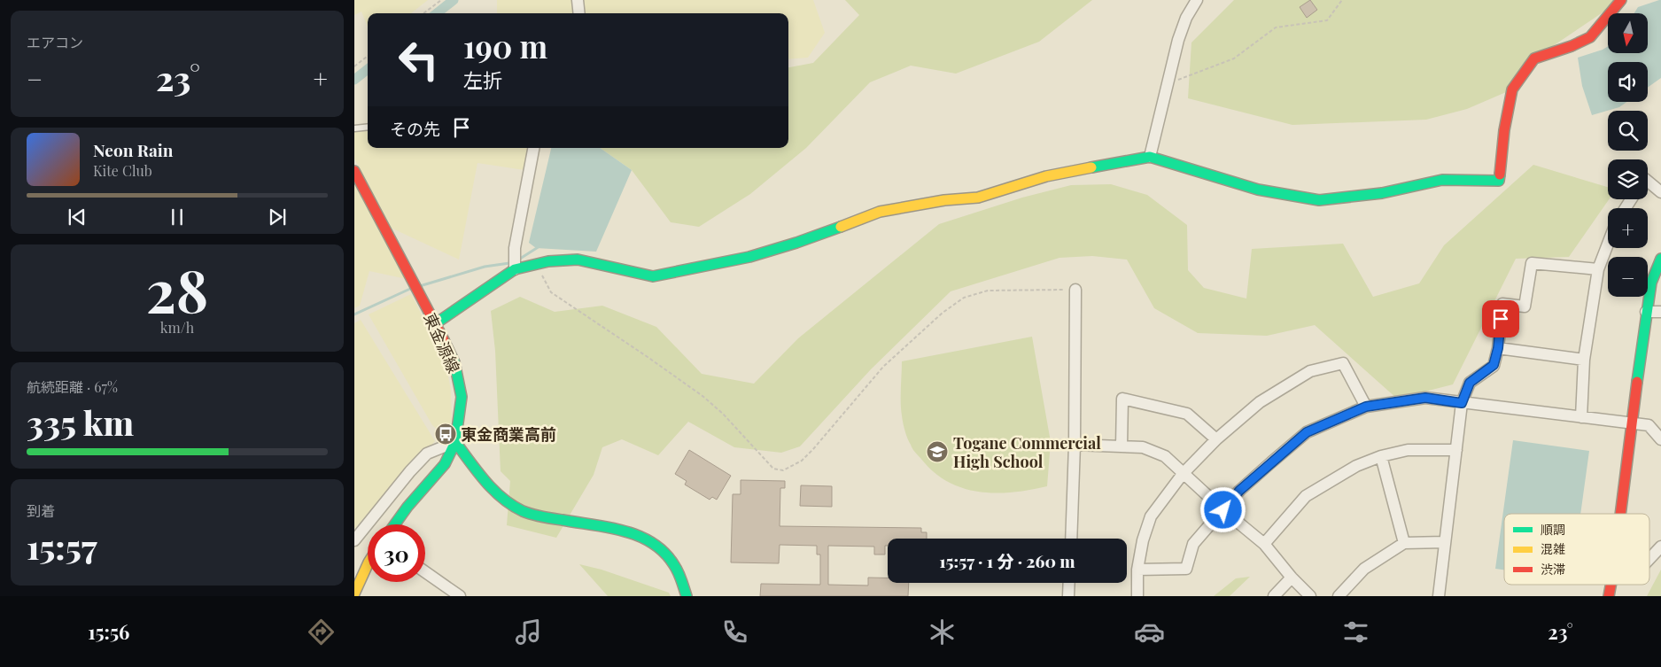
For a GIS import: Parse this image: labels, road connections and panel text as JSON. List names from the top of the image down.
{
  "streets": {
    "street": ["東金源線"]
  },
  "places": {
    "bus stop": ["東金商業高前"],
    "school or university": ["Togane Commercial High School"]
  },
  "legend": ["順調", "混雑", "渋滞"],
  "north": "bottom",
  "page": {
    "tile": [
      "エアコン",
      ["28", "km/h"],
      ["航続距離 · 67%", "335 km"],
      ["到着", "15:57"]
    ],
    "map_buttons": ["+", "−"],
    "turn": ["190 m", "左折"],
    "heat": ["−", "23°", "+"],
    "then": "その先",
    "song": ["Neon Rain", "Kite Club"],
    "limit": "30",
    "trip": "15:57 · 1 分 · 260 m",
    "tabs": ["15:56", "23°"]
  }
}
